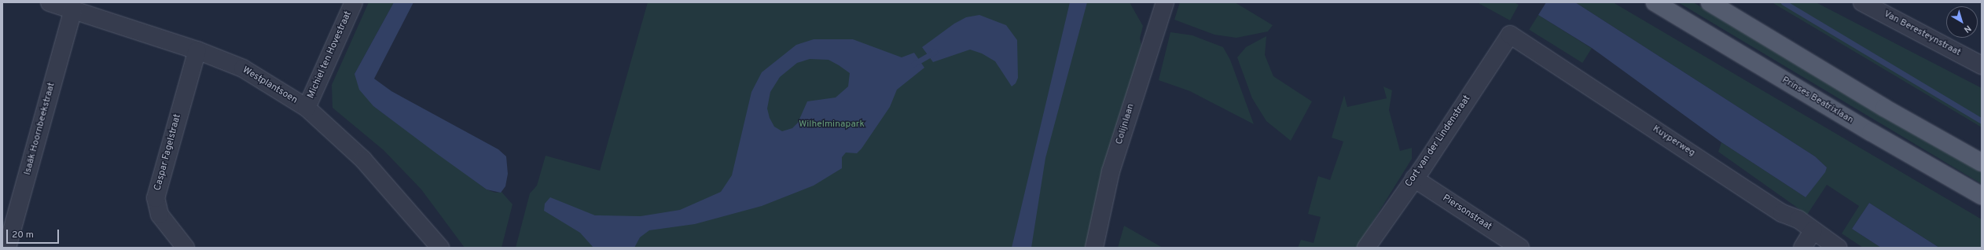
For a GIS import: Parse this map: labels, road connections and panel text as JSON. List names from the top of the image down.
{
  "streets": {
    "main road": ["Prinses Beatrixlaan"],
    "street": [
      "Van Beresteynstraat",
      "Michiel ten Hovestraat",
      "Westplantsoen",
      "Colijnlaan",
      "Isaäk Hoornbeekstraat",
      "Cort van der Lindenstraat",
      "Kuyperweg",
      "Caspar Fagelstraat",
      "Piersonstraat"
    ]
  },
  "crossings": [
    ["Michiel ten Hovestraat", "Westplantsoen"],
    ["Westplantsoen", "Isaäk Hoornbeekstraat"],
    ["Westplantsoen", "Caspar Fagelstraat"],
    ["Cort van der Lindenstraat", "Kuyperweg"],
    ["Cort van der Lindenstraat", "Piersonstraat"]
  ],
  "parks": ["Wilhelminapark"],
  "scale_bar": "20 m",
  "north": "bottom right"
}
